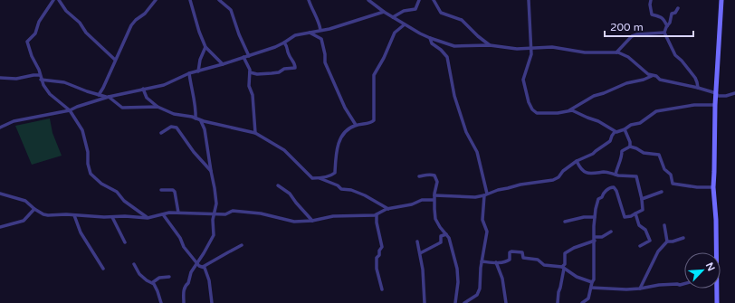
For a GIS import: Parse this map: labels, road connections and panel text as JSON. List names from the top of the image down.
{
  "scale_bar": "200 m",
  "north": "top right"
}
